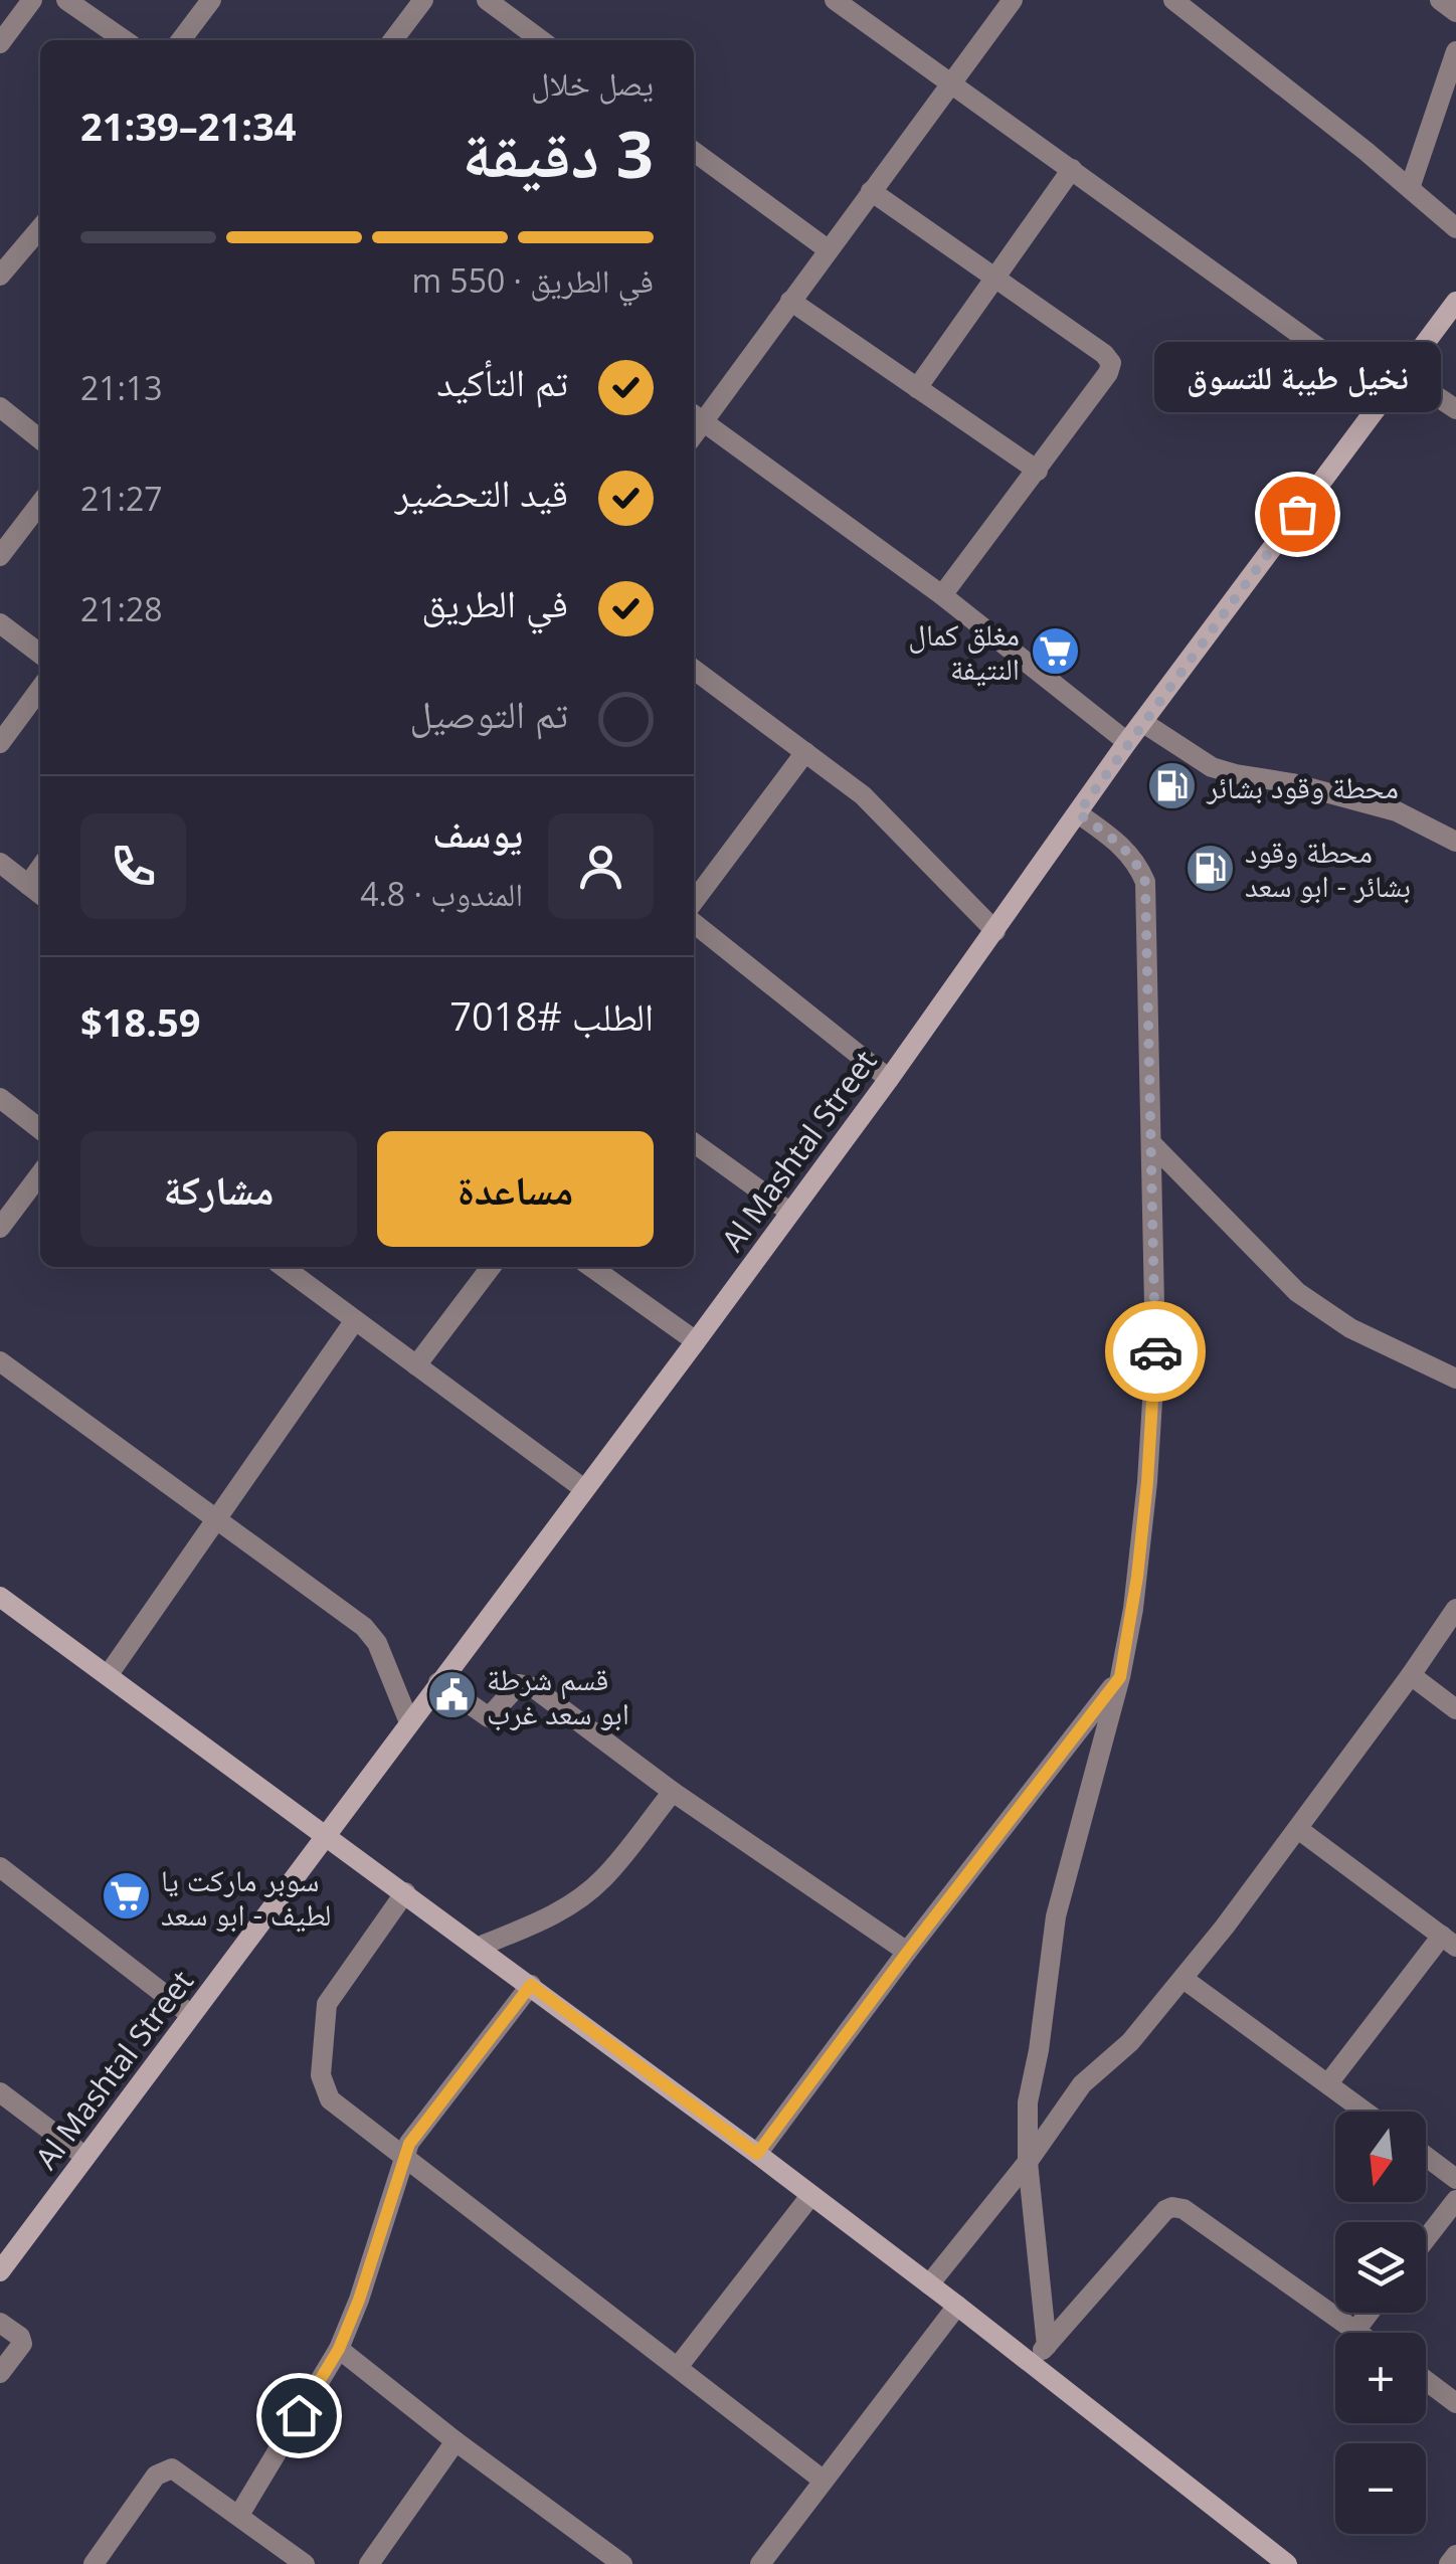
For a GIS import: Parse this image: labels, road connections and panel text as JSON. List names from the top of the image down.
{
  "streets": {
    "street": ["Al Mashtal Street"]
  },
  "places": {
    "other": ["نخيل طيبة للتسوق"],
    "supermarket": ["مغلق كمال النتيفة", "سوبر ماركت يا لطيف - ابو سعد"],
    "fuel station": ["محطة وقود بشائر", "محطة وقود بشائر - ابو سعد"],
    "public building": ["قسم شرطة ابو سعد غرب"]
  },
  "north": "bottom",
  "page": {
    "heading": ["3 دقيقة", "يصل خلال", "21:34–21:39"],
    "panel": [
      "يوسف",
      "المندوب · 4.8",
      "الطلب #7018",
      "$18.59"
    ],
    "bar": "في الطريق · 550 m",
    "list": [
      ["تم التأكيد", "21:13"],
      ["قيد التحضير", "21:27"],
      ["في الطريق", "21:28"],
      "تم التوصيل"
    ],
    "bubble": "نخيل طيبة للتسوق",
    "buttons": ["مساعدة", "مشاركة"],
    "map_buttons": ["+", "−"]
  }
}
